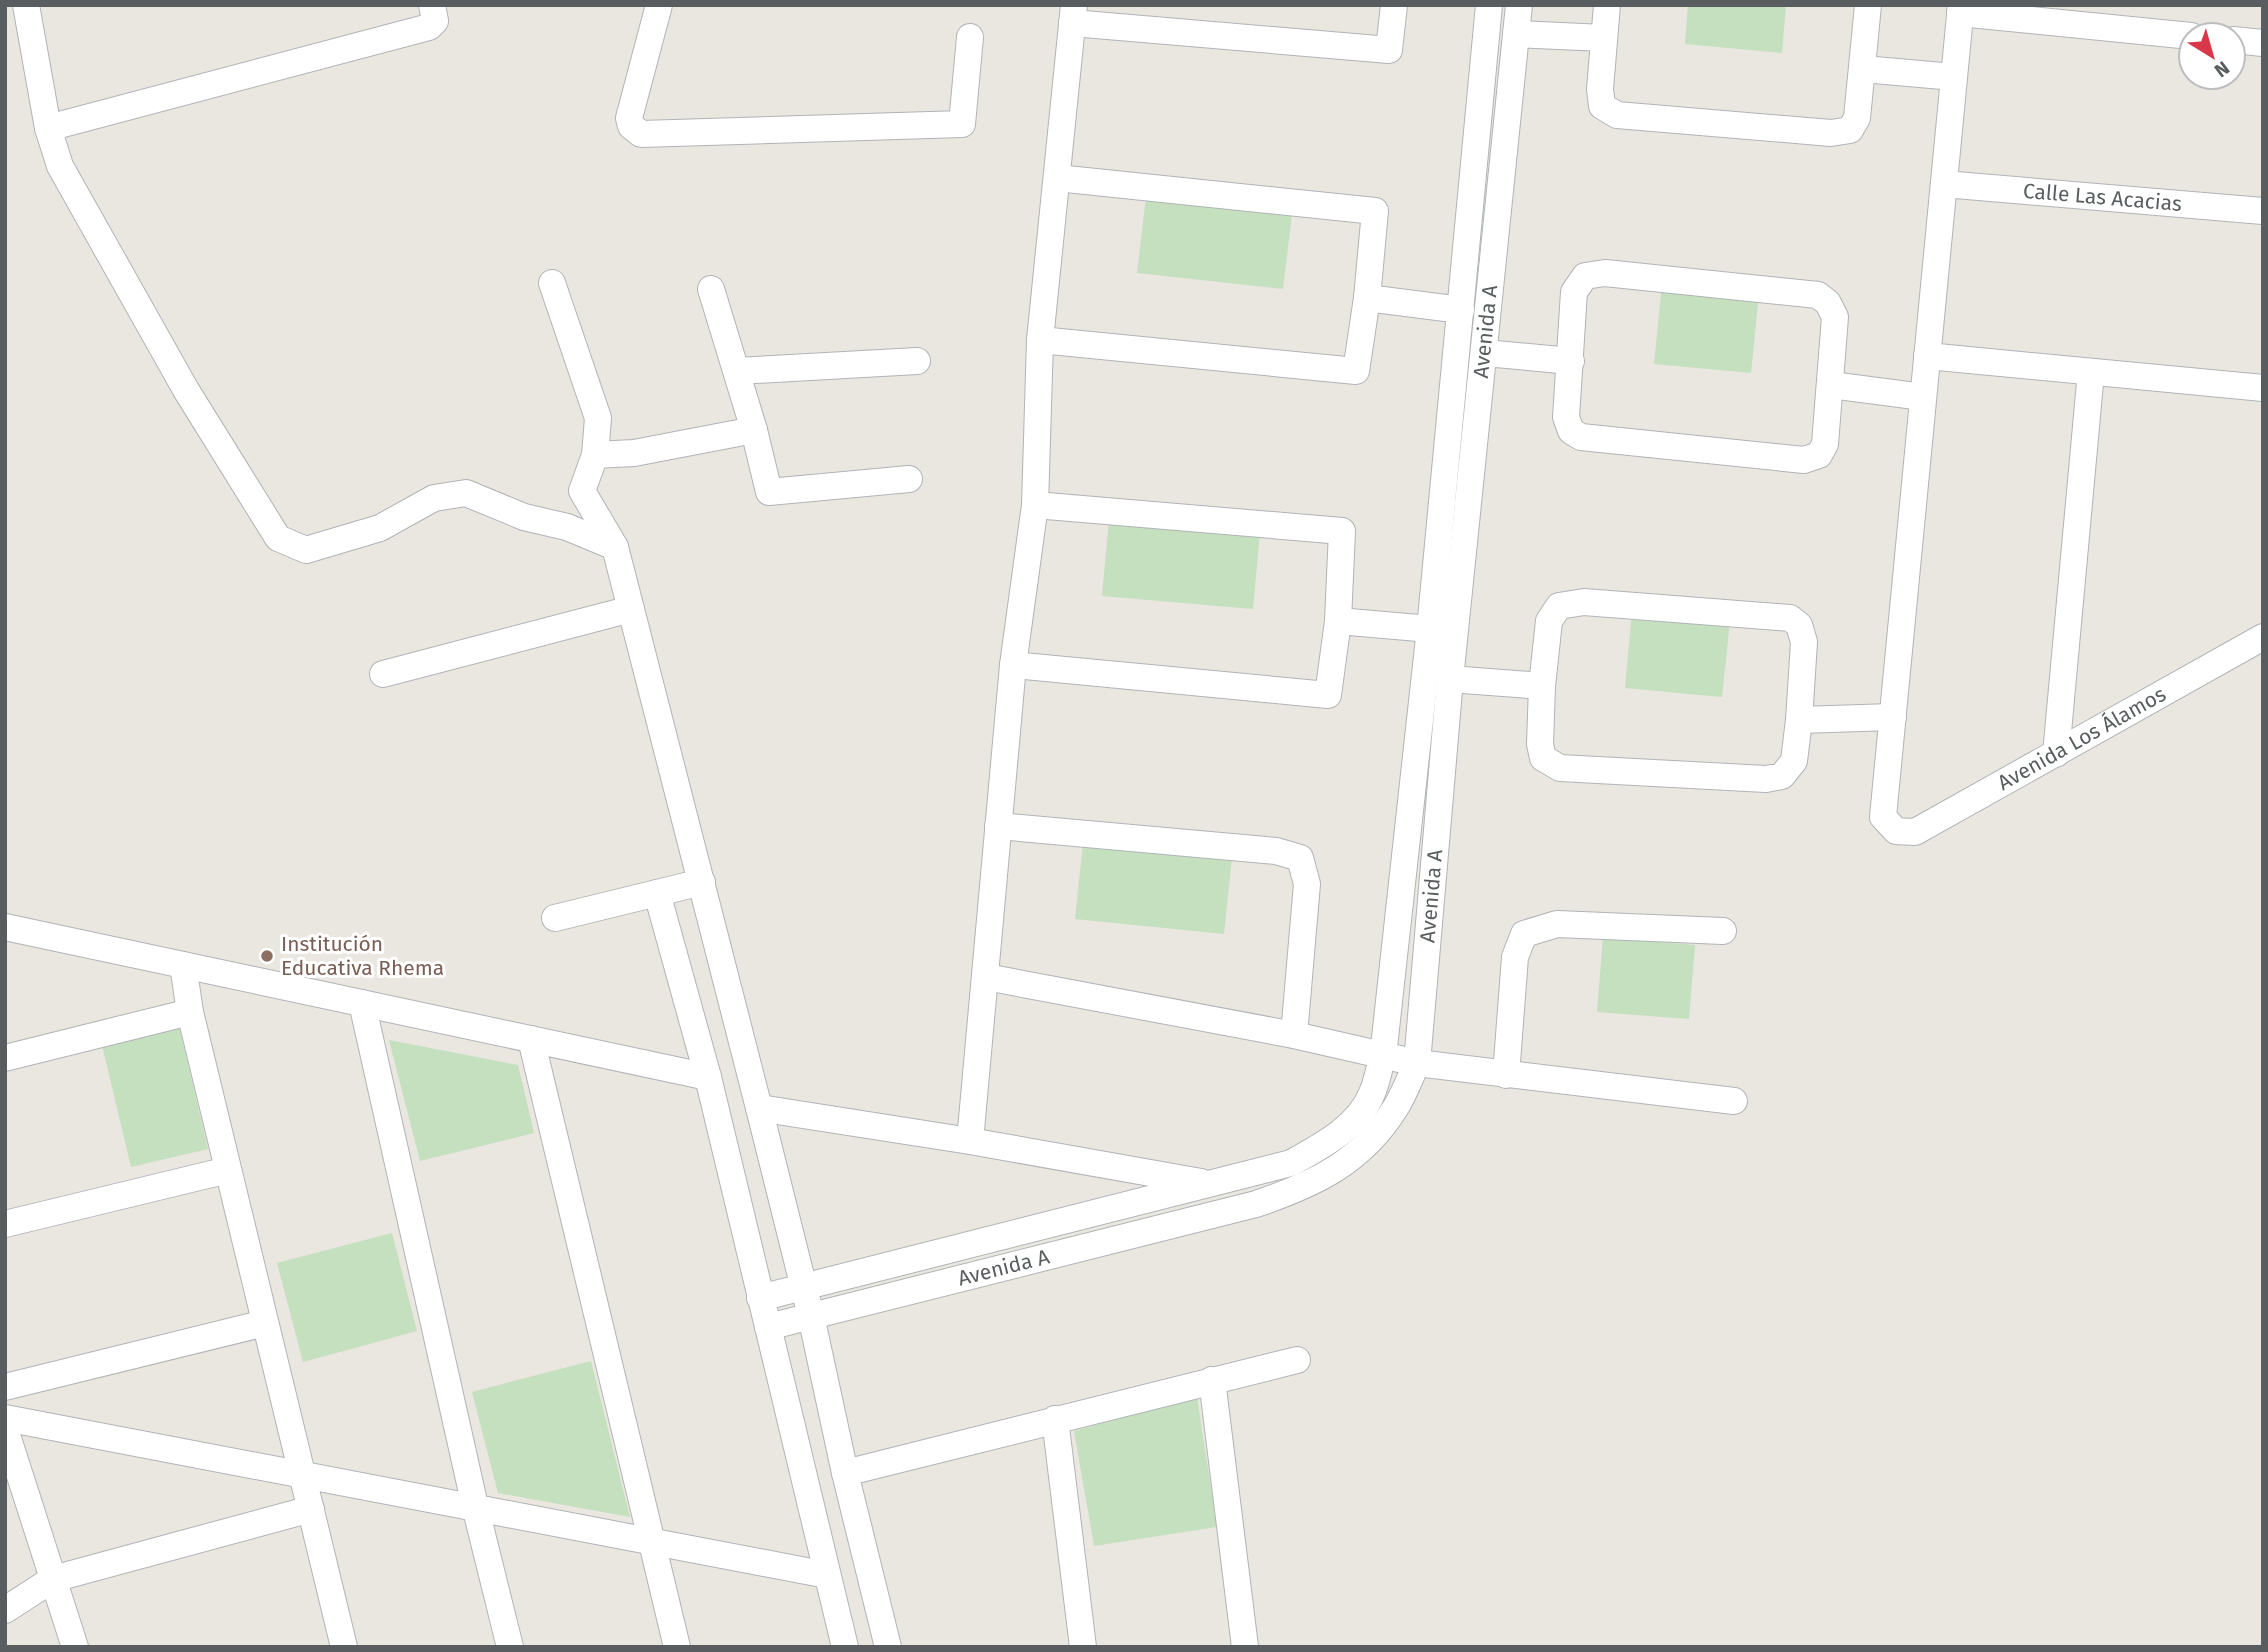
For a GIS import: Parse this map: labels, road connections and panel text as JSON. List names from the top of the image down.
{
  "streets": {
    "street": ["Calle Las Acacias", "Avenida A", "Avenida Los Álamos"]
  },
  "places": ["Institución Educativa Rhema"],
  "north": "bottom right"
}
